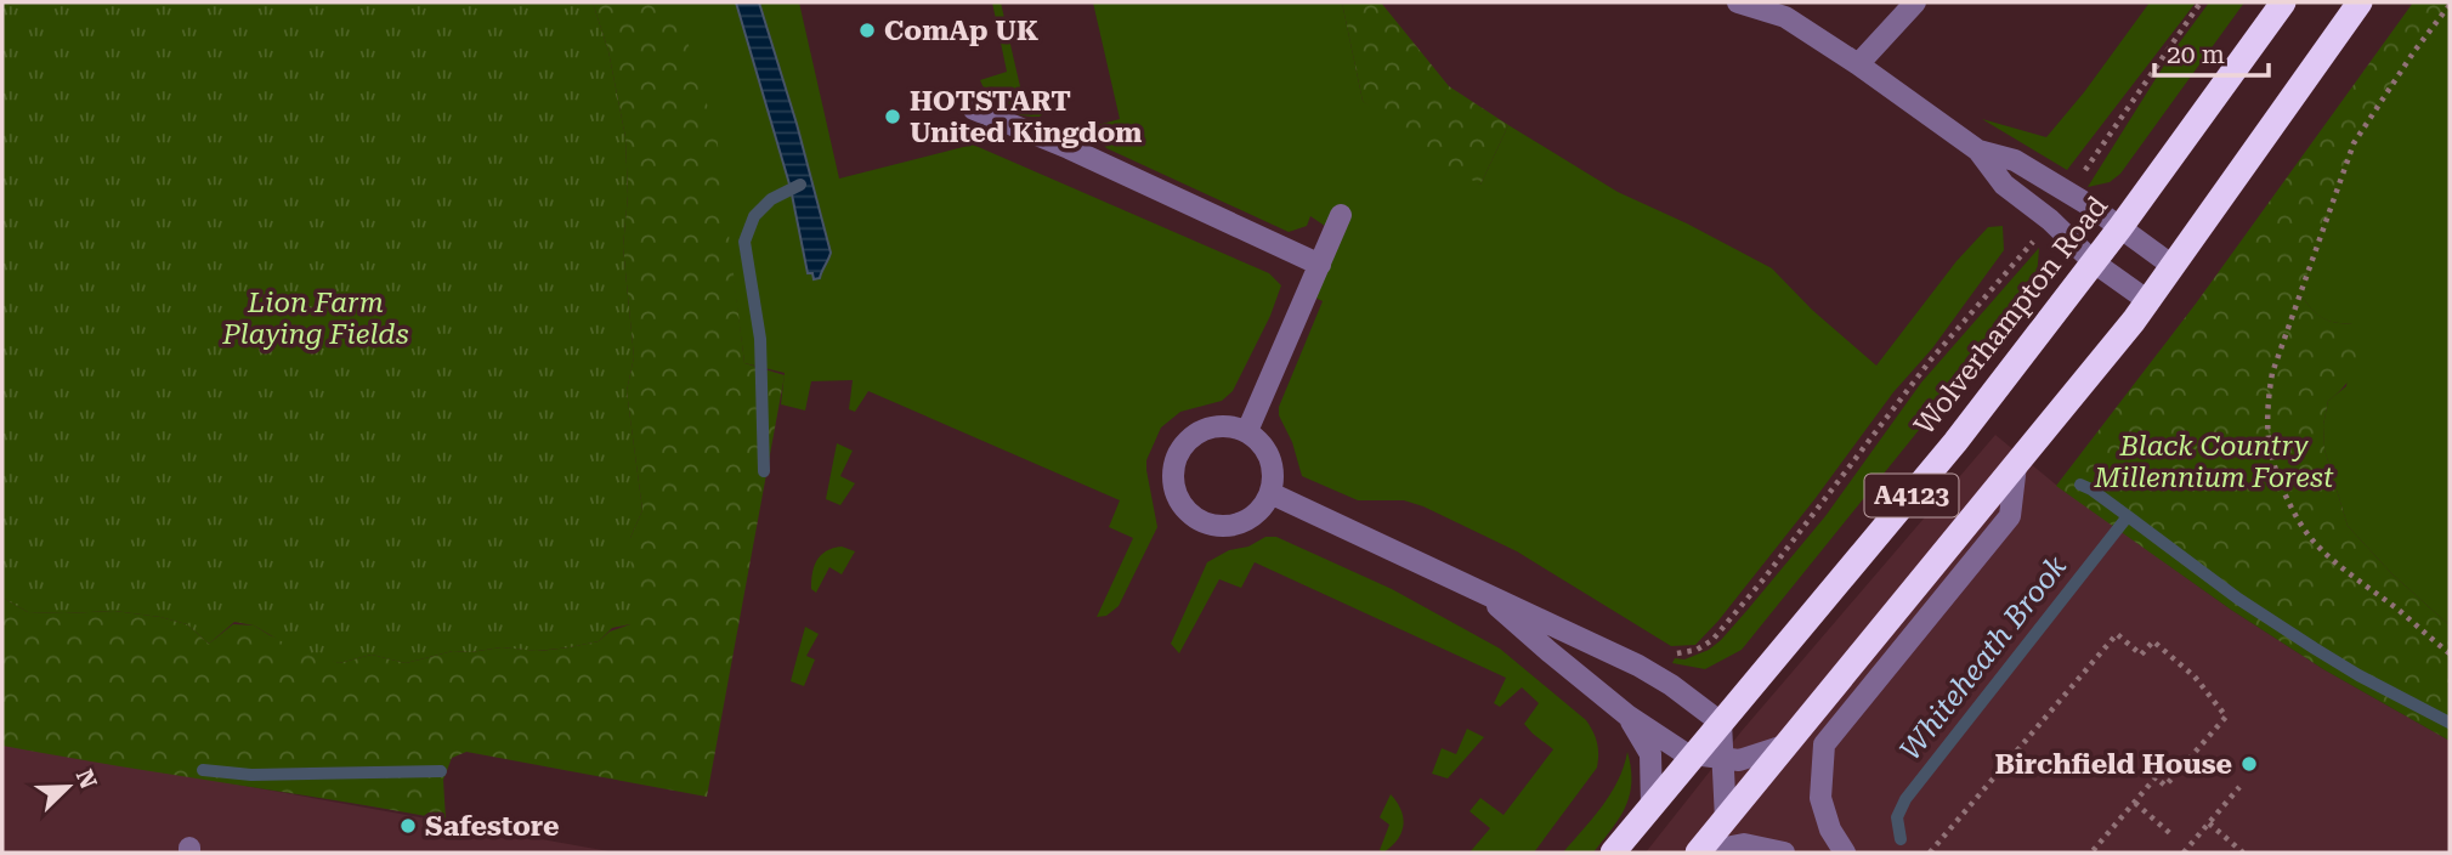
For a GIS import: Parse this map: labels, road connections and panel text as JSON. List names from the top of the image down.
{
  "streets": {
    "highway": ["Wolverhampton Road", "A4123"]
  },
  "water": ["Whiteheath Brook"],
  "parks": ["Lion Farm Playing Fields", "Black Country Millennium Forest"],
  "places": [
    "ComAp UK",
    "HOTSTART United Kingdom",
    "Birchfield House",
    "Safestore"
  ],
  "scale_bar": "20 m",
  "north": "top right"
}
